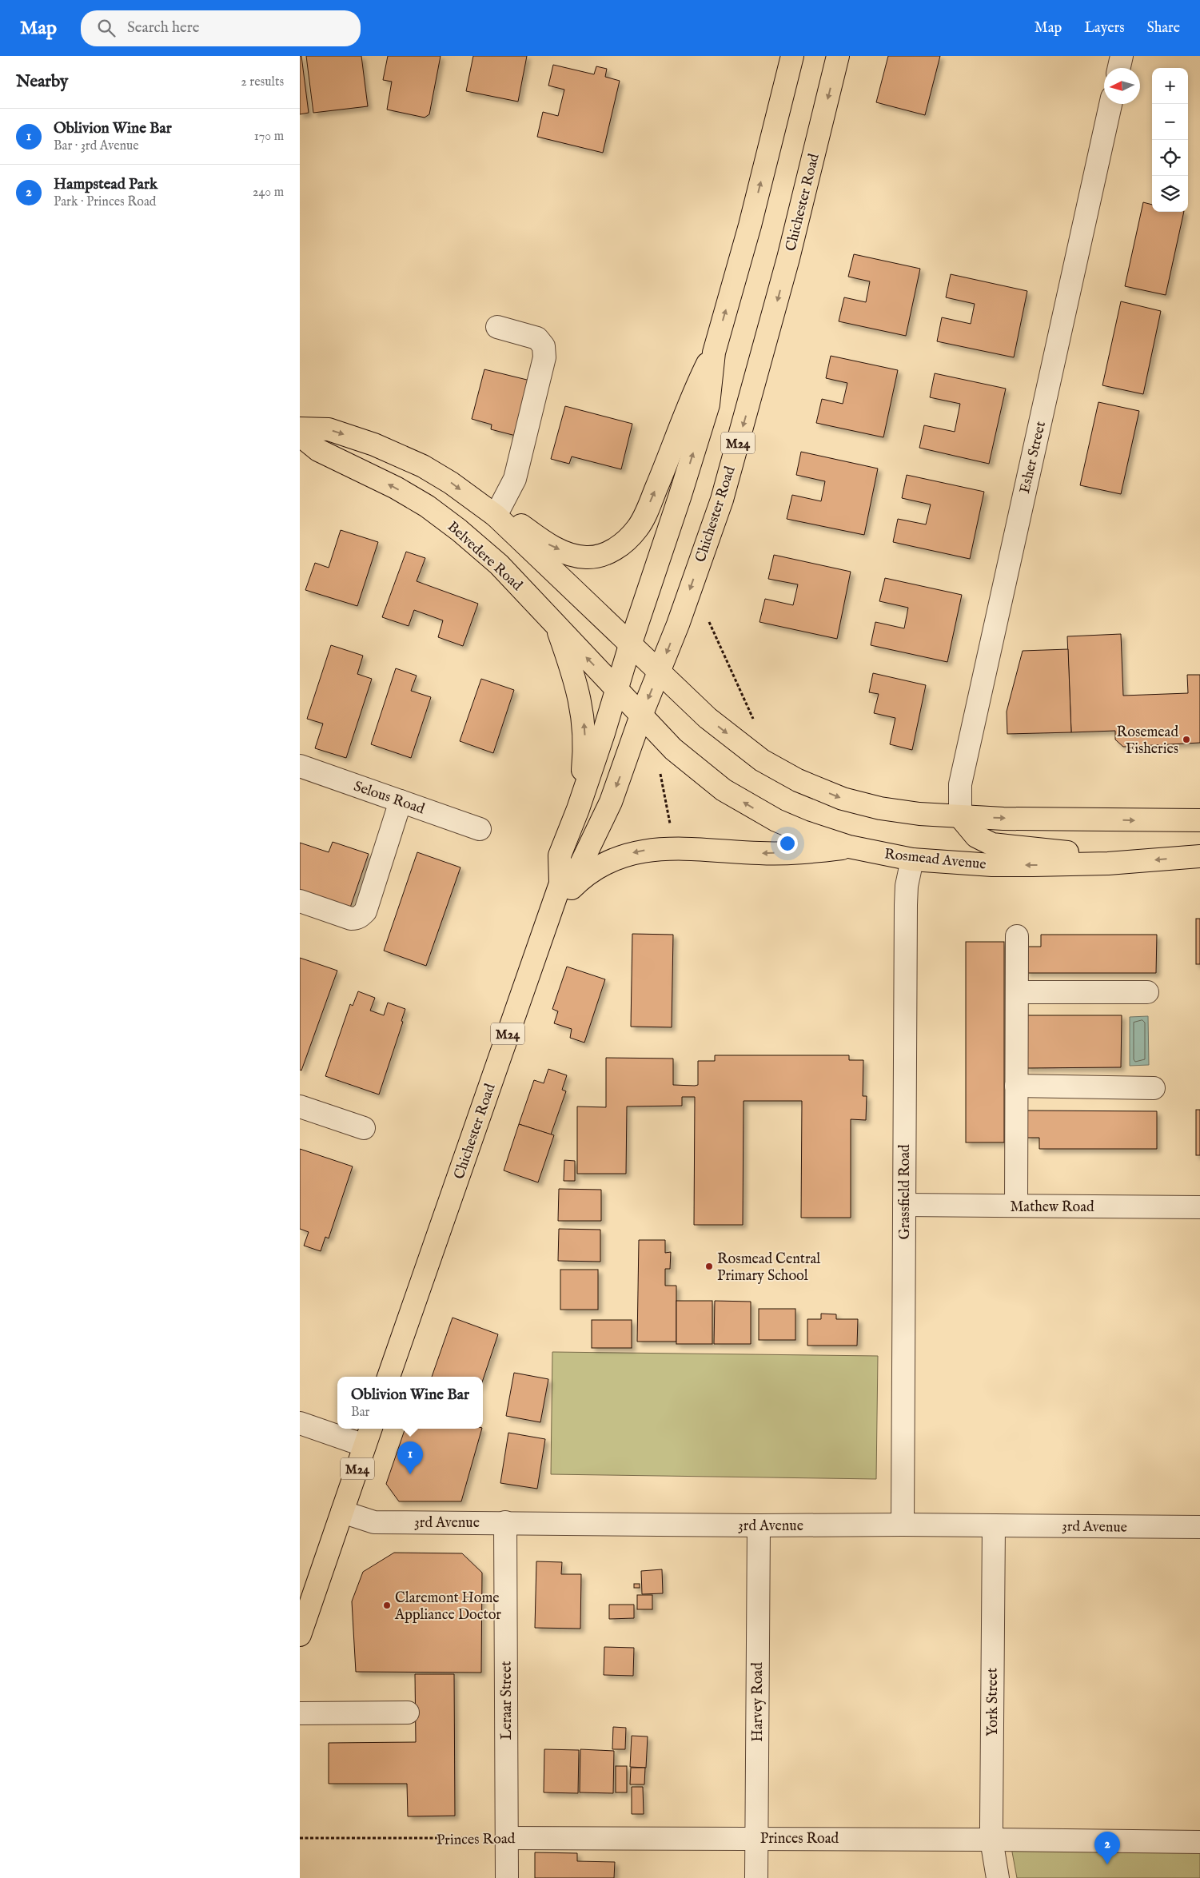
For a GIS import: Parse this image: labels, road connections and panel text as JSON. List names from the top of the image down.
{
  "streets": {
    "main road": [
      "Chichester Road",
      "M24",
      "Belvedere Road",
      "Rosmead Avenue"
    ],
    "street": [
      "Esher Street",
      "Selous Road",
      "Grassfield Road",
      "Mathew Road",
      "3rd Avenue",
      "Leraar Street",
      "Harvey Road",
      "York Street",
      "Princes Road"
    ]
  },
  "crossings": [
    ["Chichester Road", "Belvedere Road"],
    ["Chichester Road", "Rosmead Avenue"],
    ["M24", "3rd Avenue"],
    ["Belvedere Road", "Rosmead Avenue"],
    ["Rosmead Avenue", "Grassfield Road"],
    ["Grassfield Road", "Mathew Road"],
    ["Grassfield Road", "3rd Avenue"],
    ["3rd Avenue", "Leraar Street"],
    ["3rd Avenue", "Harvey Road"],
    ["3rd Avenue", "York Street"],
    ["Leraar Street", "Princes Road"],
    ["Harvey Road", "Princes Road"],
    ["York Street", "Princes Road"]
  ],
  "places": ["Rosemead Fisheries", "Rosmead Central Primary School", "Claremont Home Appliance Doctor"],
  "north": "left",
  "page": {
    "header": "Map",
    "search": "Search here",
    "nav": ["Map", "Layers", "Share"],
    "heading": ["Nearby", "2 results"],
    "map_buttons": ["+", "−"],
    "list": [
      {
        "mark": "1",
        "name": "Oblivion Wine Bar",
        "note": "Bar · 3rd Avenue",
        "value": "170 m"
      },
      {
        "mark": "2",
        "name": "Hampstead Park",
        "note": "Park · Princes Road",
        "value": "240 m"
      }
    ],
    "popup": ["Oblivion Wine Bar", "Bar"],
    "pins": ["1", "2"]
  }
}
